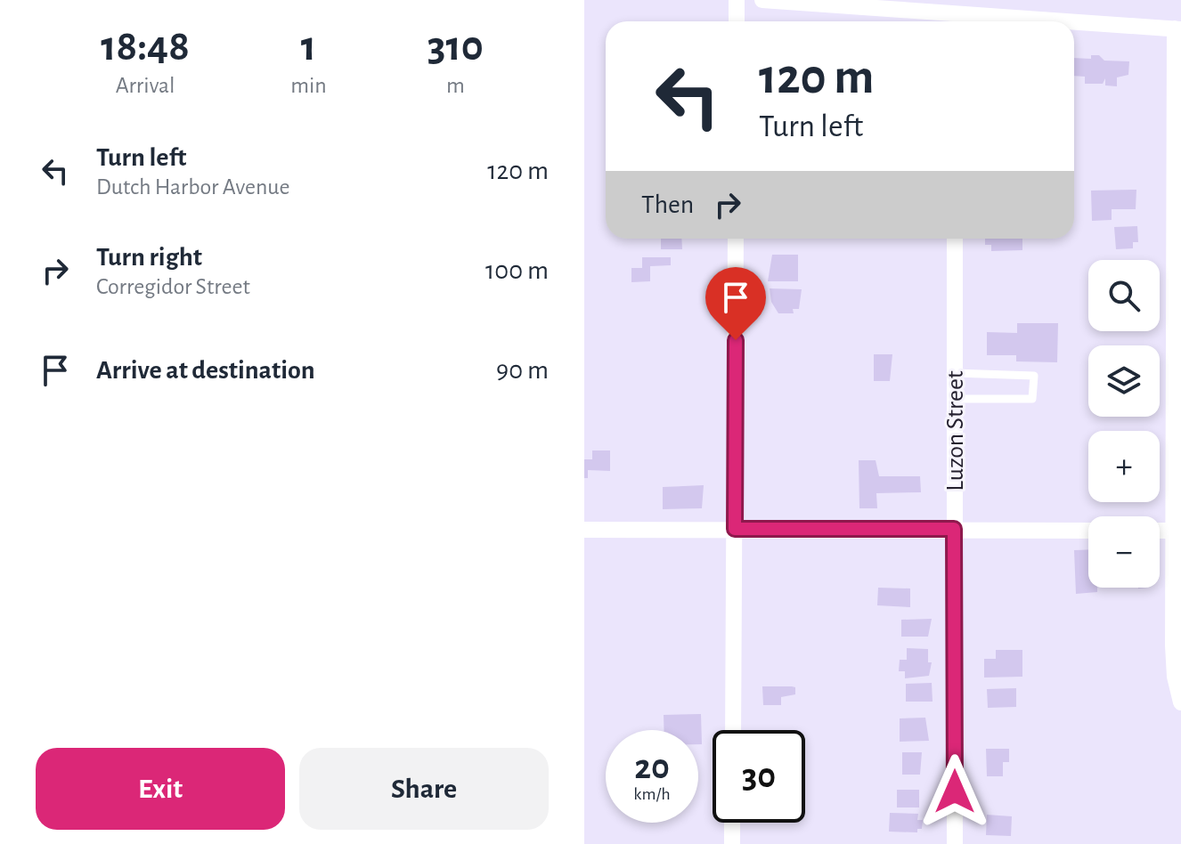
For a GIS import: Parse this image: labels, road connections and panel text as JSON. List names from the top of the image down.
{
  "streets": {
    "street": ["Luzon Street"]
  },
  "page": {
    "eta": [
      "18:48",
      "Arrival",
      "1",
      "min",
      "310",
      "m"
    ],
    "turn": ["120 m", "Turn left"],
    "list": [
      {
        "name": "Turn left",
        "note": "Dutch Harbor Avenue",
        "value": "120 m"
      },
      {
        "name": "Turn right",
        "note": "Corregidor Street",
        "value": "100 m"
      },
      {
        "name": "Arrive at destination",
        "value": "90 m"
      }
    ],
    "then": "Then",
    "map_buttons": ["+", "−"],
    "speed": "20 km/h",
    "limit": "30",
    "buttons": ["Exit", "Share"]
  }
}
